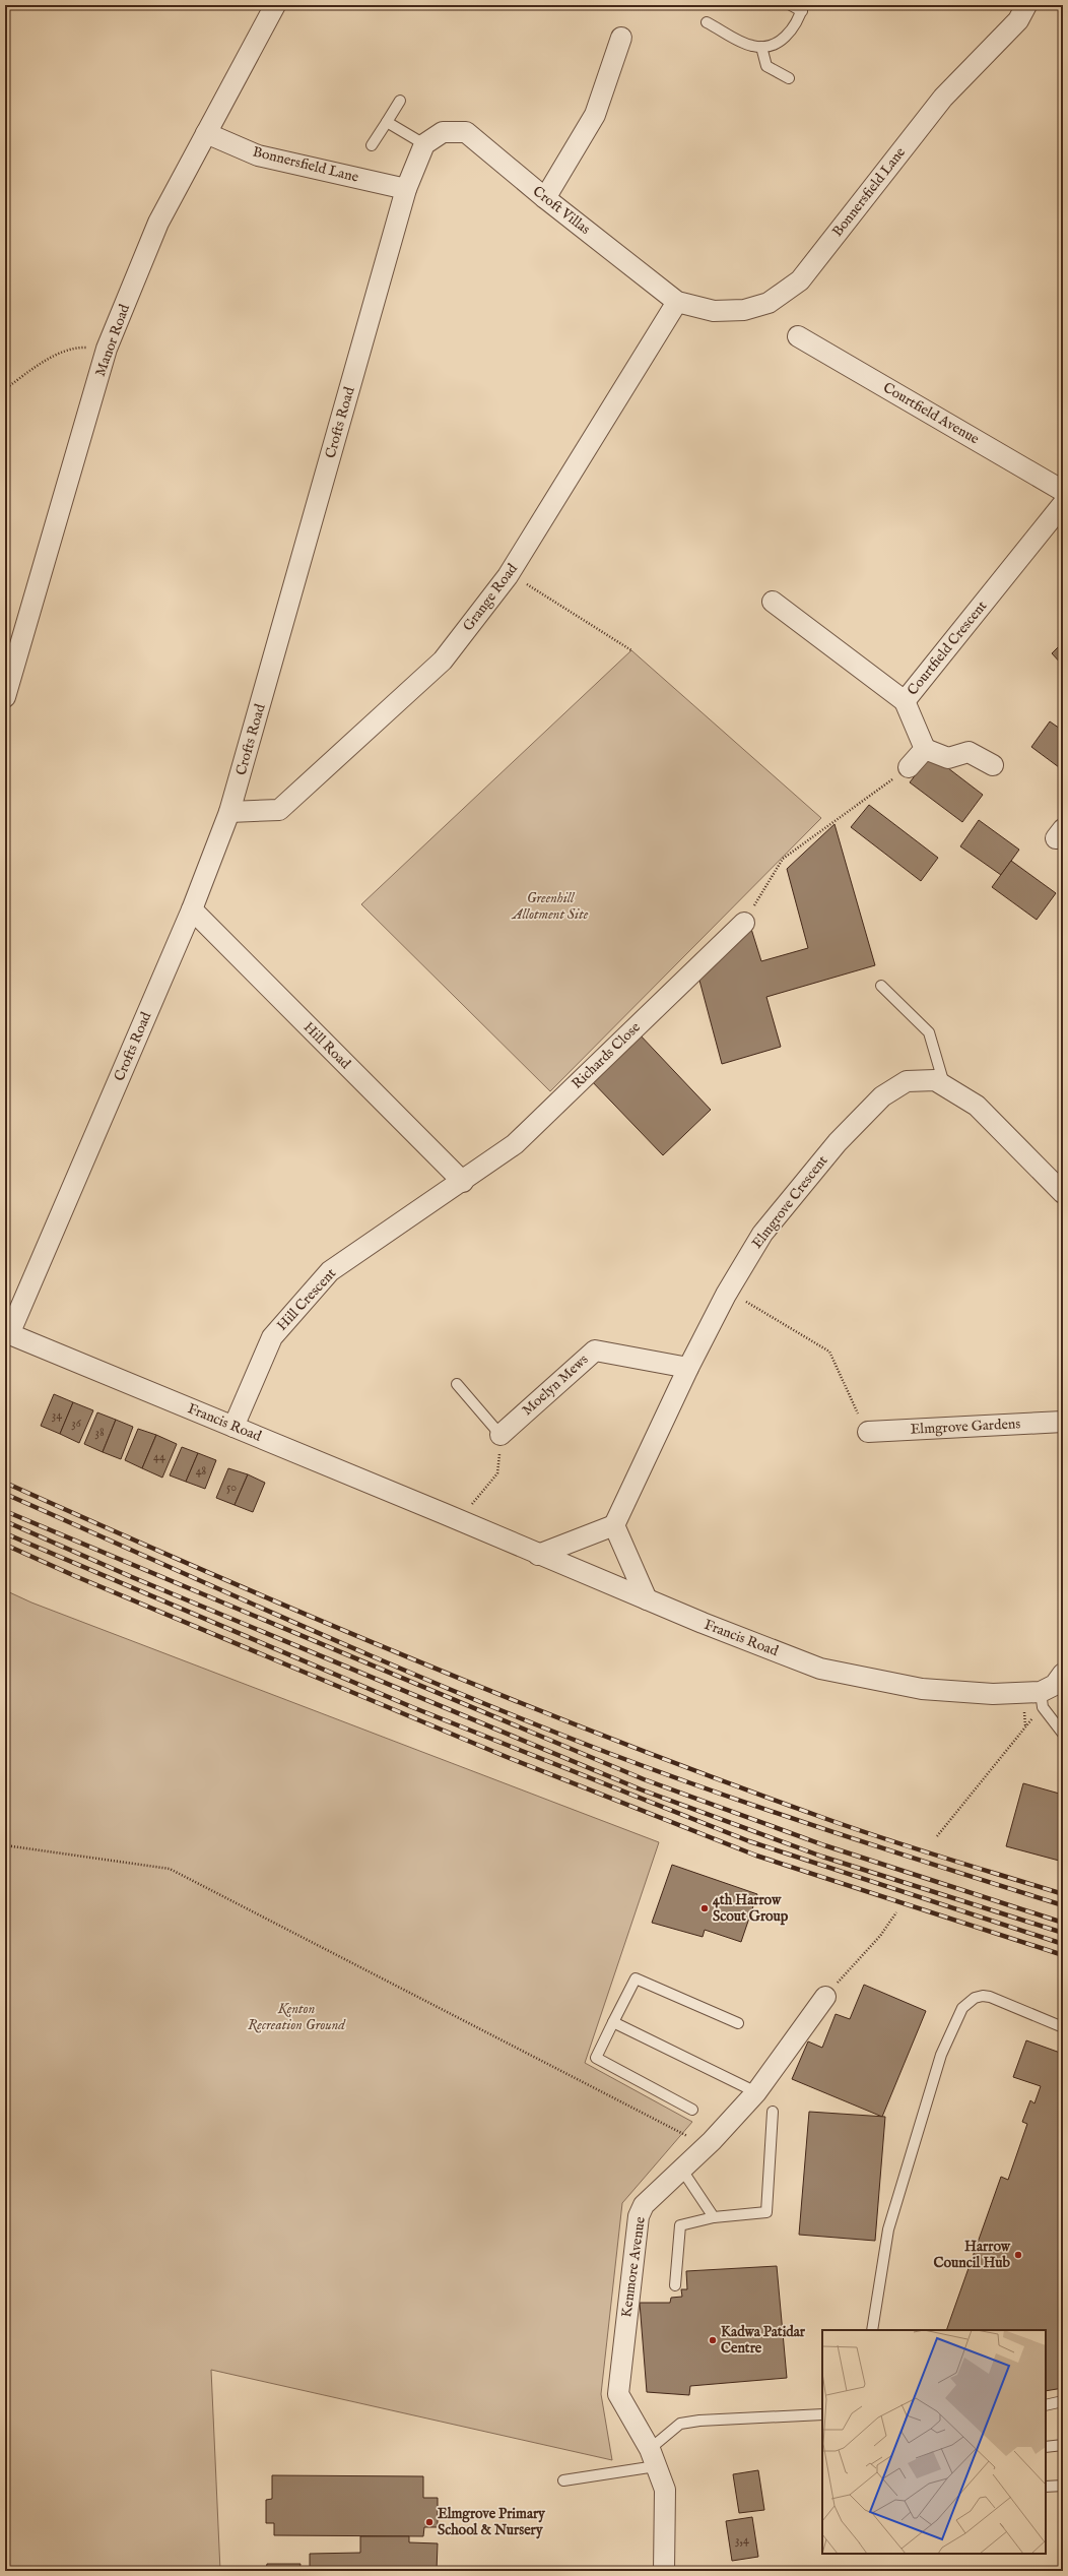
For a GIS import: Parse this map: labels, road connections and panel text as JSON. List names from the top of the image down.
{
  "streets": {
    "street": [
      "Bonnersfield Lane",
      "Croft Villas",
      "Manor Road",
      "Courtfield Avenue",
      "Crofts Road",
      "Grange Road",
      "Courtfield Crescent",
      "Hill Road",
      "Richards Close",
      "Elmgrove Crescent",
      "Hill Crescent",
      "Moelyn Mews",
      "Francis Road",
      "Elmgrove Gardens",
      "Kenmore Avenue"
    ]
  },
  "crossings": [
    ["Bonnersfield Lane", "Croft Villas"],
    ["Bonnersfield Lane", "Manor Road"],
    ["Bonnersfield Lane", "Crofts Road"],
    ["Bonnersfield Lane", "Grange Road"],
    ["Croft Villas", "Crofts Road"],
    ["Croft Villas", "Grange Road"],
    ["Crofts Road", "Grange Road"],
    ["Crofts Road", "Hill Road"],
    ["Crofts Road", "Francis Road"],
    ["Hill Road", "Richards Close"],
    ["Hill Road", "Hill Crescent"],
    ["Richards Close", "Hill Crescent"],
    ["Elmgrove Crescent", "Moelyn Mews"],
    ["Hill Crescent", "Francis Road"]
  ],
  "parks": ["Greenhill Allotment Site", "Kenton Recreation Ground"],
  "places": [
    "4th Harrow Scout Group",
    "Harrow Council Hub",
    "Kadwa Patidar Centre",
    "Elmgrove Primary School & Nursery"
  ],
  "house_numbers": [
    "34",
    "36",
    "38",
    "44",
    "48",
    "50",
    "3,4"
  ]
}
